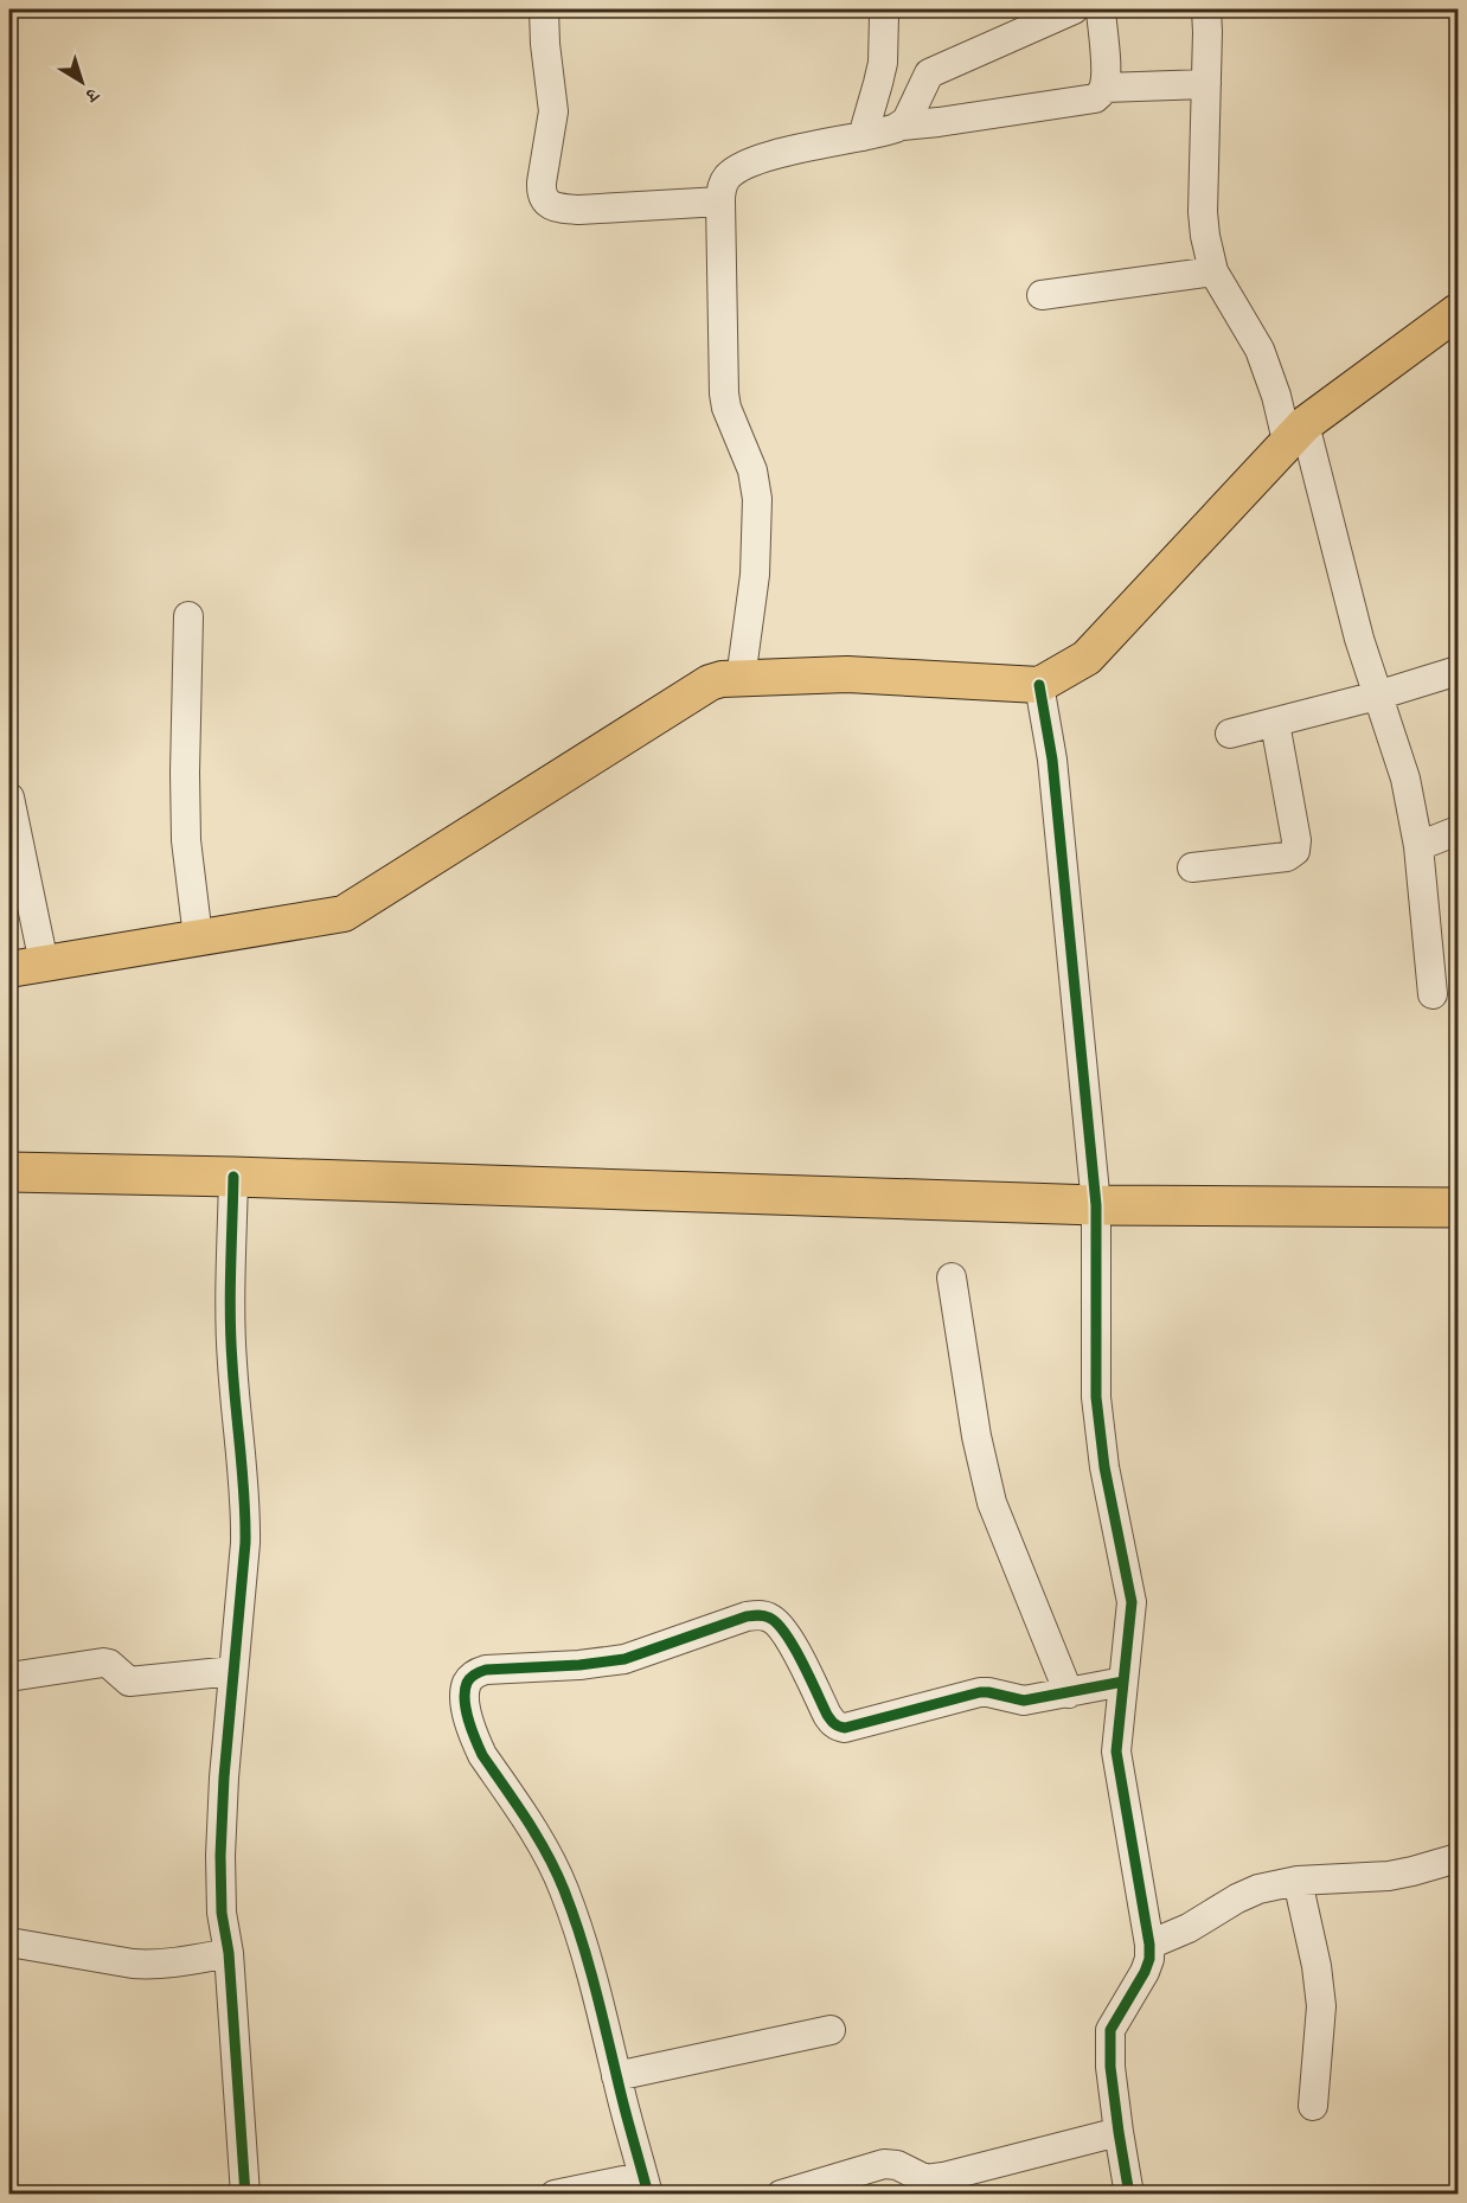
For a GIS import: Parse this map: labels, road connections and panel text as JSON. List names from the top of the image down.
{
  "north": "bottom right"
}
